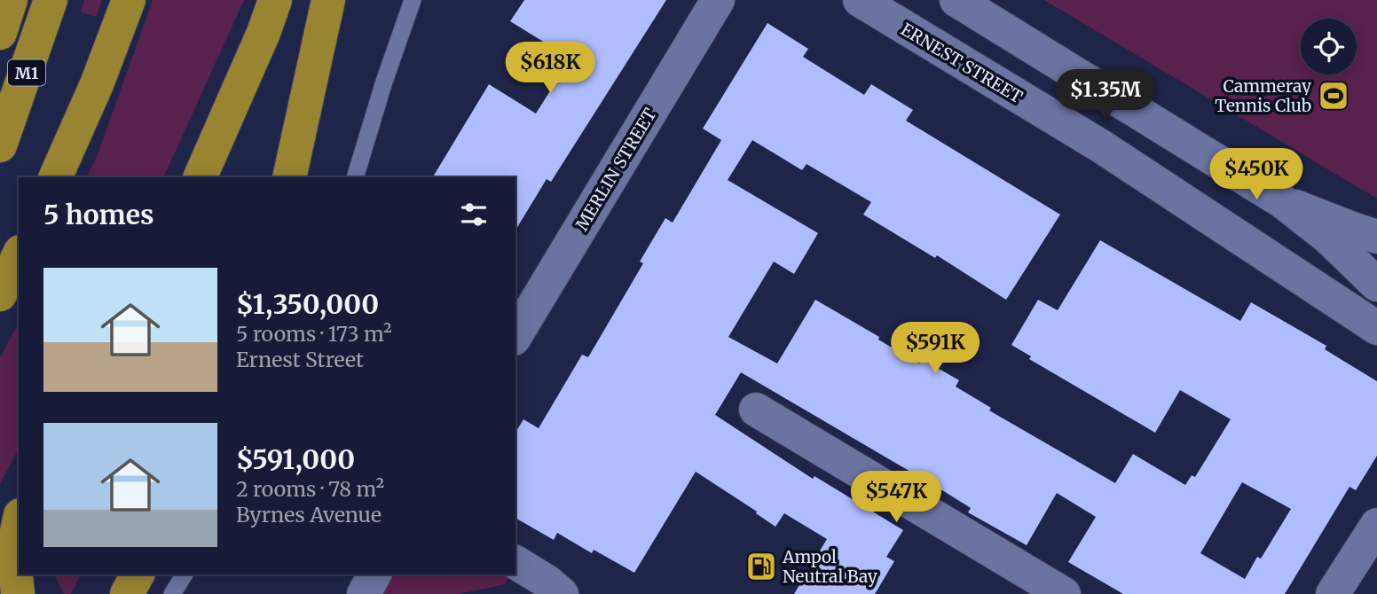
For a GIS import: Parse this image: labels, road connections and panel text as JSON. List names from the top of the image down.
{
  "streets": {
    "highway": ["M1"],
    "main road": ["ERNEST STREET", "MERLIN STREET"]
  },
  "places": {
    "sports": ["Cammeray Tennis Club"],
    "fuel station": ["Ampol Neutral Bay"]
  },
  "page": {
    "price": [
      "$618K",
      "$1.35M",
      "$450K",
      "$591K",
      "$547K"
    ],
    "heading": "5 homes",
    "list": [
      {
        "name": "$1,350,000",
        "note": "5 rooms · 173 m² · Ernest Street"
      },
      {
        "name": "$591,000",
        "note": "2 rooms · 78 m² · Byrnes Avenue"
      }
    ]
  }
}
